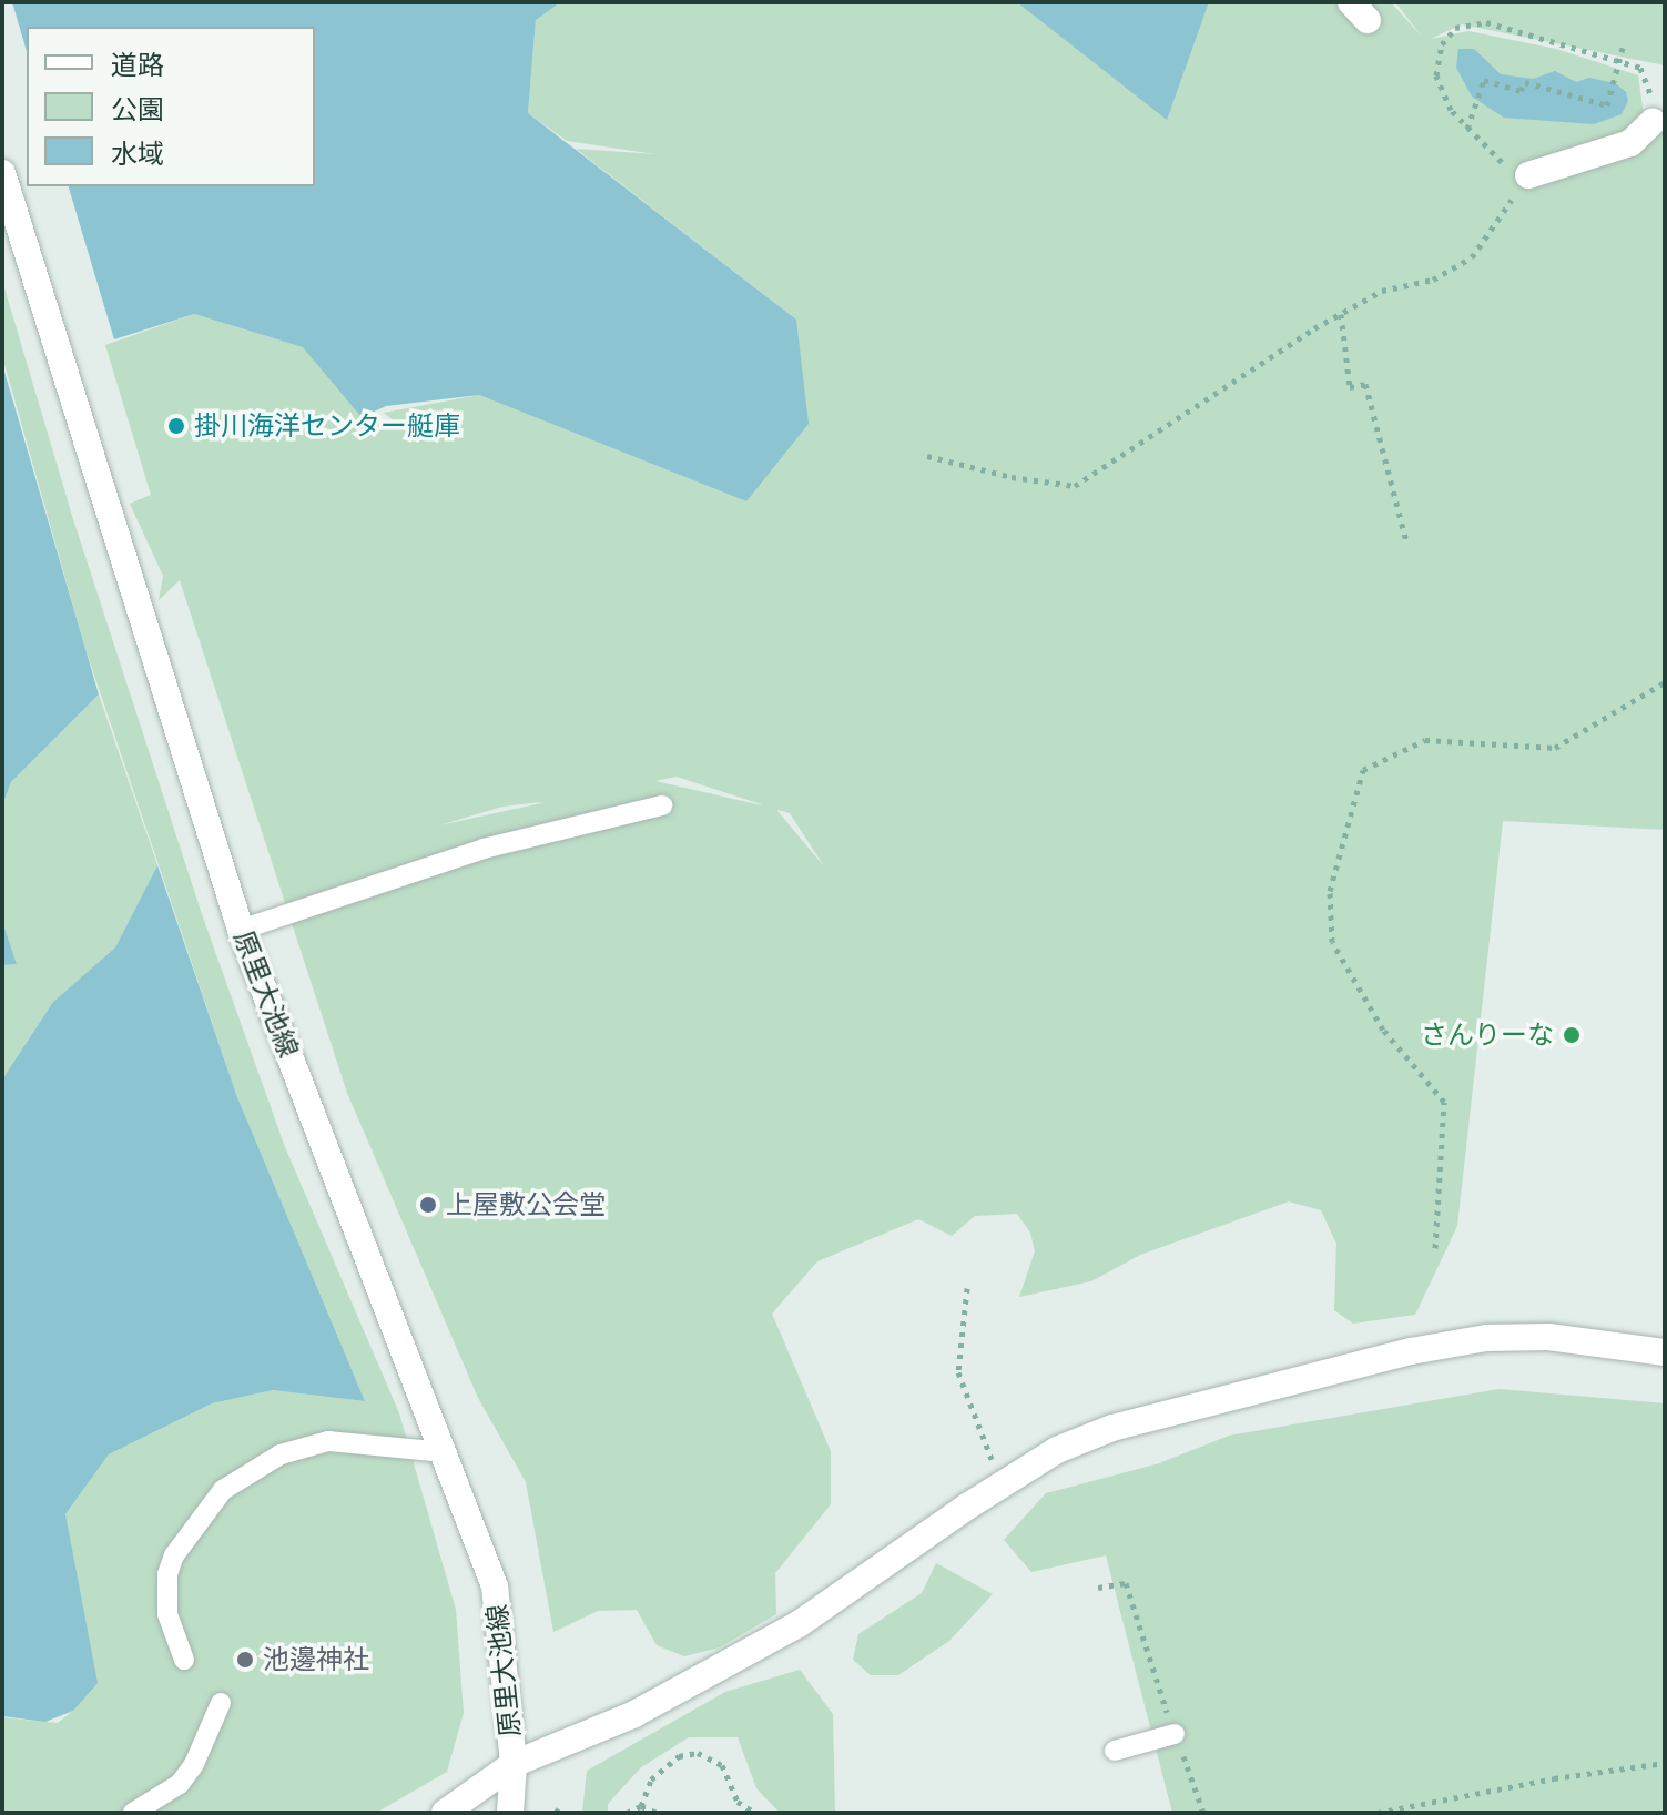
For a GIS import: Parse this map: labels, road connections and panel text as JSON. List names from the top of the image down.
{
  "streets": {
    "main road": ["原里大池線"]
  },
  "places": [
    "掛川海洋センター艇庫",
    "さんりーな",
    "上屋敷公会堂",
    "池邊神社"
  ],
  "legend": ["道路", "公園", "水域"]
}
